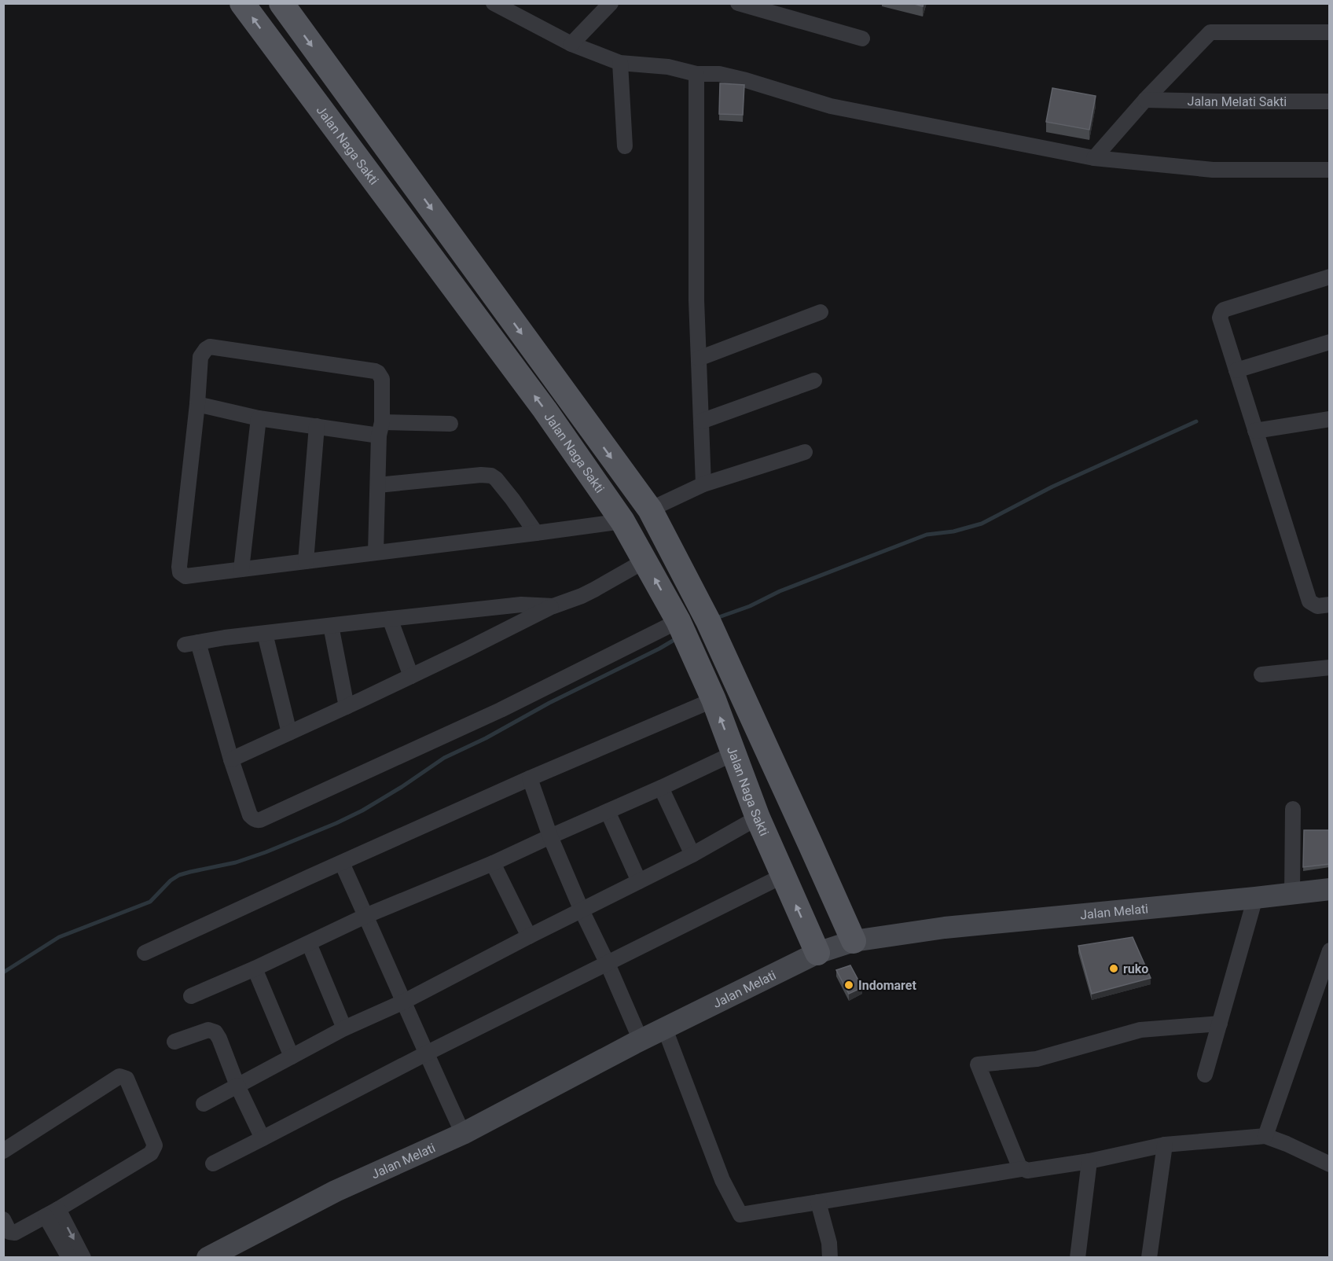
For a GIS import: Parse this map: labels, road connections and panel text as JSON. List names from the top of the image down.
{
  "streets": {
    "main road": ["Jalan Naga Sakti", "Jalan Melati"],
    "street": ["Jalan Melati Sakti"]
  },
  "crossings": [
    ["Jalan Naga Sakti", "Jalan Melati"]
  ],
  "places": ["ruko", "Indomaret"]
}
